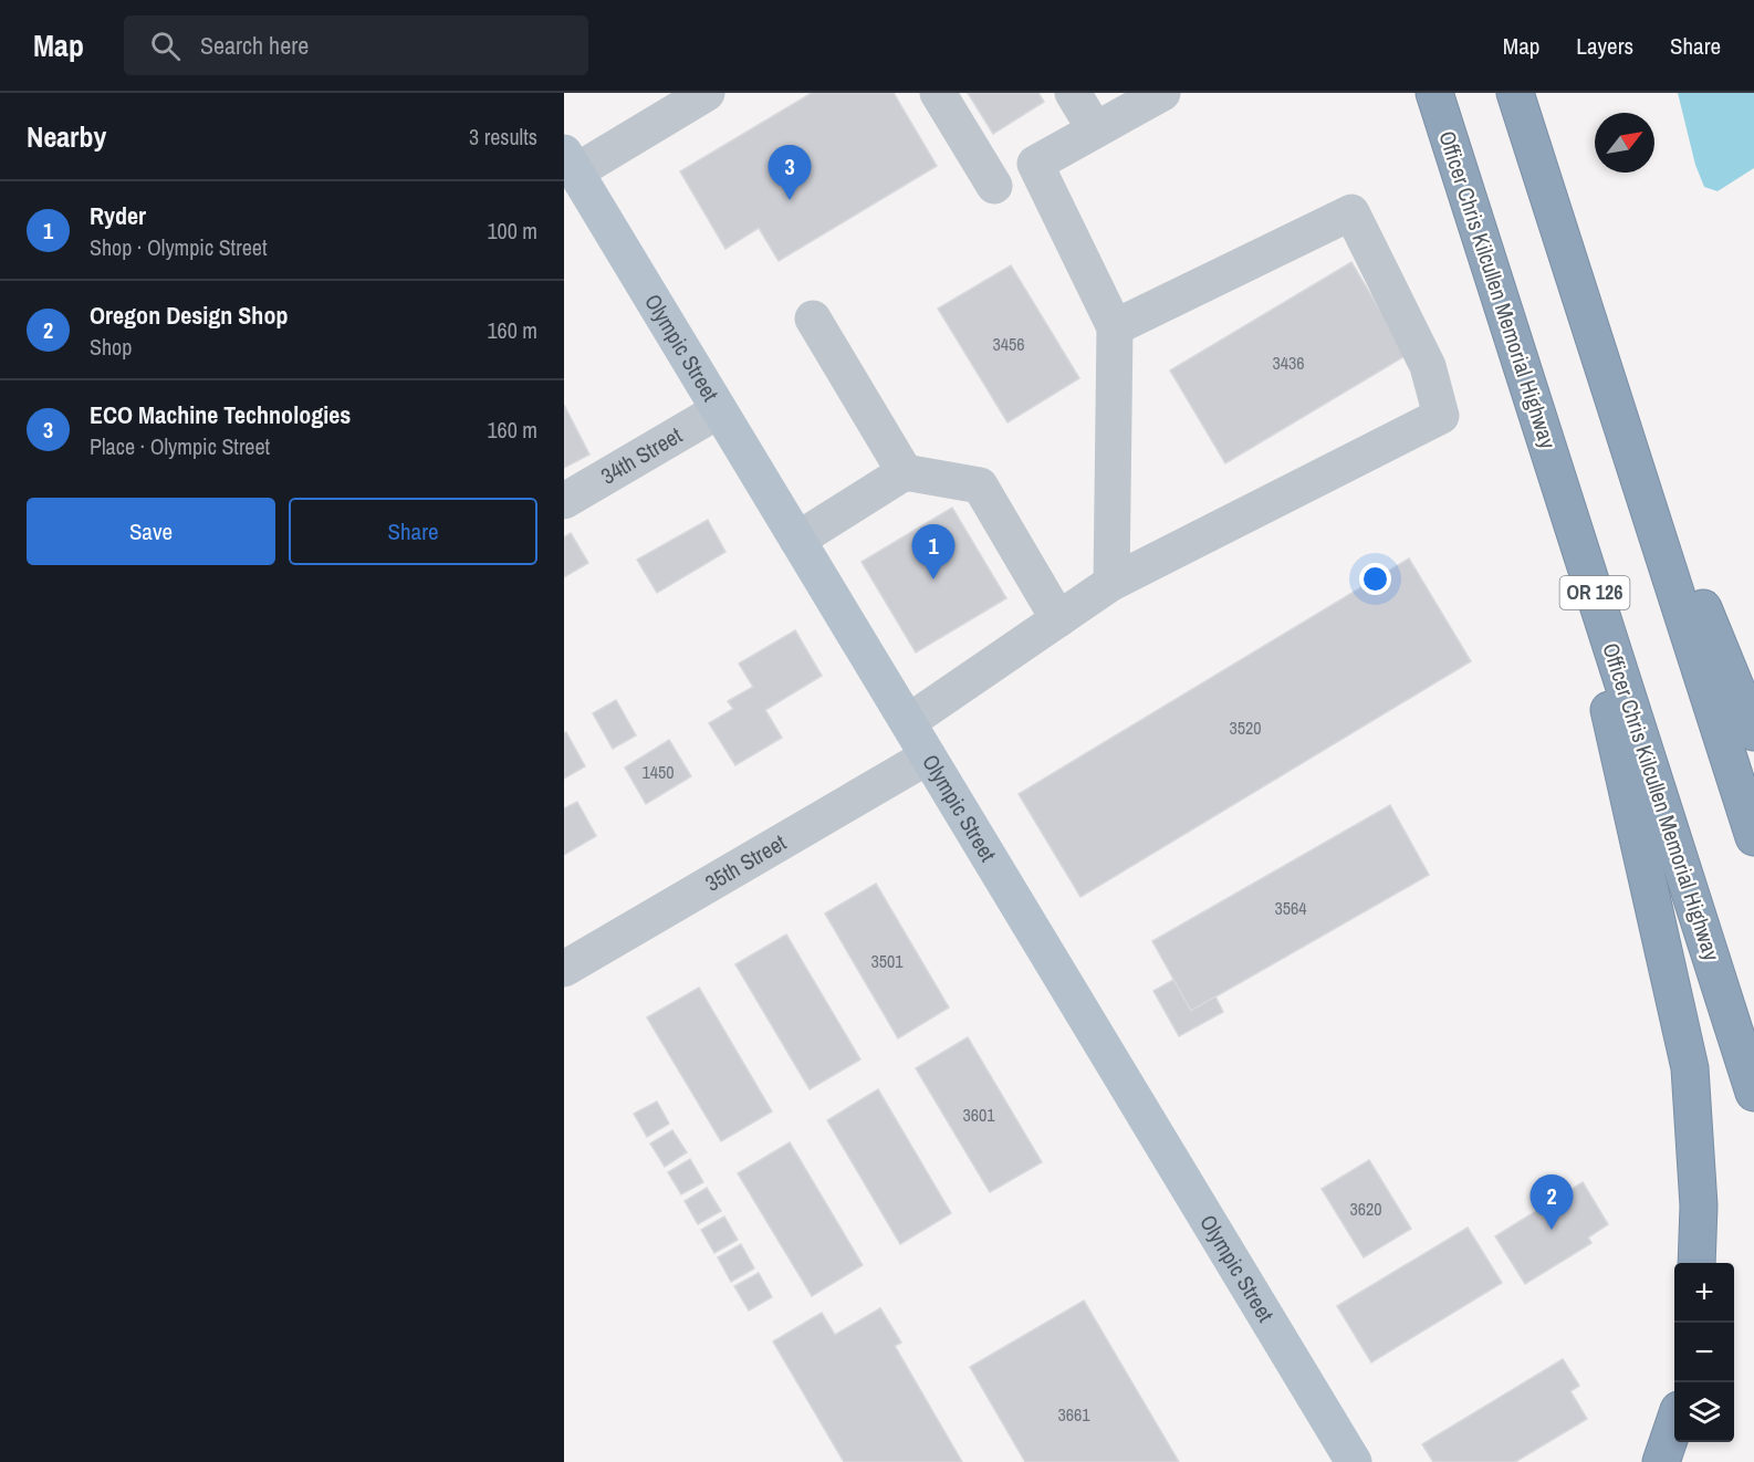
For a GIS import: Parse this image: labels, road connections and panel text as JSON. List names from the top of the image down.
{
  "streets": {
    "highway": ["Officer Chris Kilcullen Memorial Highway", "OR 126"],
    "main road": ["Olympic Street"],
    "street": ["34th Street", "35th Street"]
  },
  "crossings": [
    ["Olympic Street", "34th Street"],
    ["Olympic Street", "35th Street"]
  ],
  "house_numbers": [
    "3456",
    "3436",
    "3520",
    "1450",
    "3564",
    "3501",
    "3601",
    "3620",
    "3661"
  ],
  "north": "top right",
  "page": {
    "header": "Map",
    "search": "Search here",
    "nav": ["Map", "Layers", "Share"],
    "heading": ["Nearby", "3 results"],
    "pins": ["3", "1", "2"],
    "list": [
      {
        "mark": "1",
        "name": "Ryder",
        "note": "Shop · Olympic Street",
        "value": "100 m"
      },
      {
        "mark": "2",
        "name": "Oregon Design Shop",
        "note": "Shop",
        "value": "160 m"
      },
      {
        "mark": "3",
        "name": "ECO Machine Technologies",
        "note": "Place · Olympic Street",
        "value": "160 m"
      }
    ],
    "buttons": ["Save", "Share"],
    "map_buttons": ["+", "−"]
  }
}
